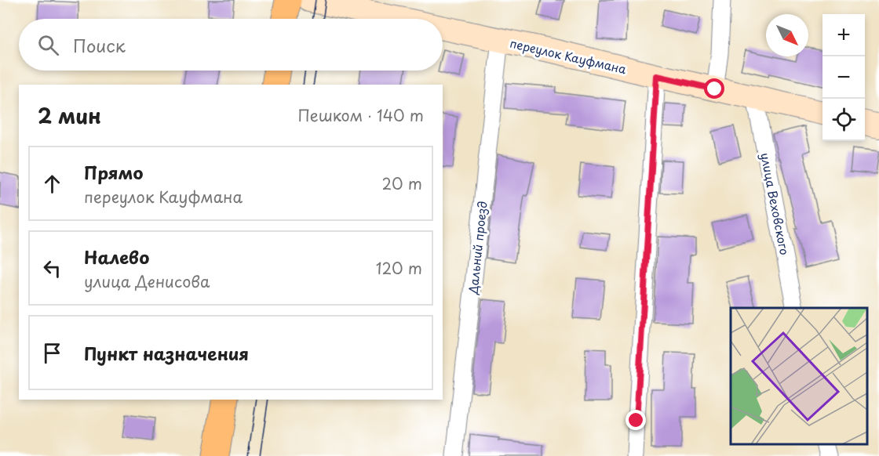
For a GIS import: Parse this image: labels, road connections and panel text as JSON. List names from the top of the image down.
{
  "streets": {
    "street": ["переулок Кауфмана", "улица Веховского", "Дальний проезд"]
  },
  "crossings": [
    ["переулок Кауфмана", "улица Веховского"],
    ["переулок Кауфмана", "Дальний проезд"]
  ],
  "north": "bottom right",
  "page": {
    "map_buttons": ["+", "−"],
    "search": "Поиск",
    "heading": ["2 мин", "Пешком · 140 m"],
    "list": [
      ["Прямо", "переулок Кауфмана", "20 m"],
      ["Налево", "улица Денисова", "120 m"],
      "Пункт назначения"
    ]
  }
}
